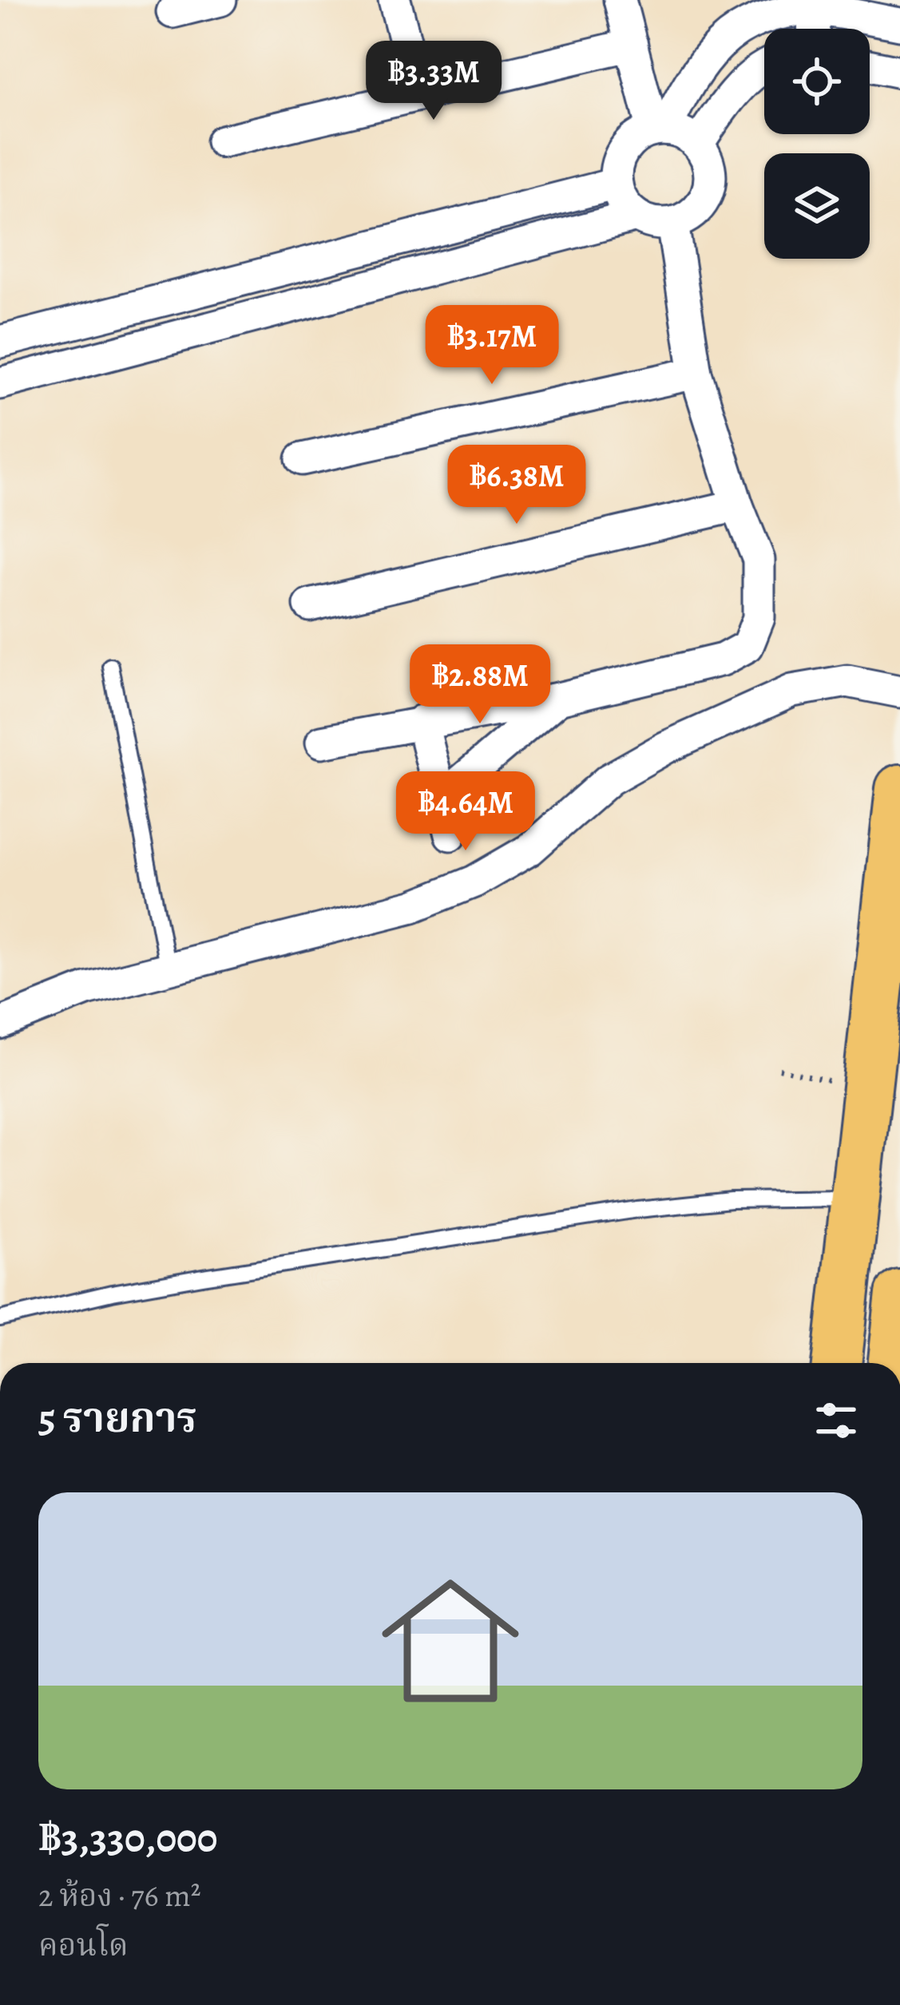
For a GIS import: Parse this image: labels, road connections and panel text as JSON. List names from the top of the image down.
{
  "page": {
    "price": [
      "฿3.33M",
      "฿3.17M",
      "฿6.38M",
      "฿2.88M",
      "฿4.64M"
    ],
    "heading": "5 รายการ",
    "list": [
      {
        "name": "฿3,330,000",
        "note": "2 ห้อง · 76 m² · คอนโด"
      }
    ]
  }
}
